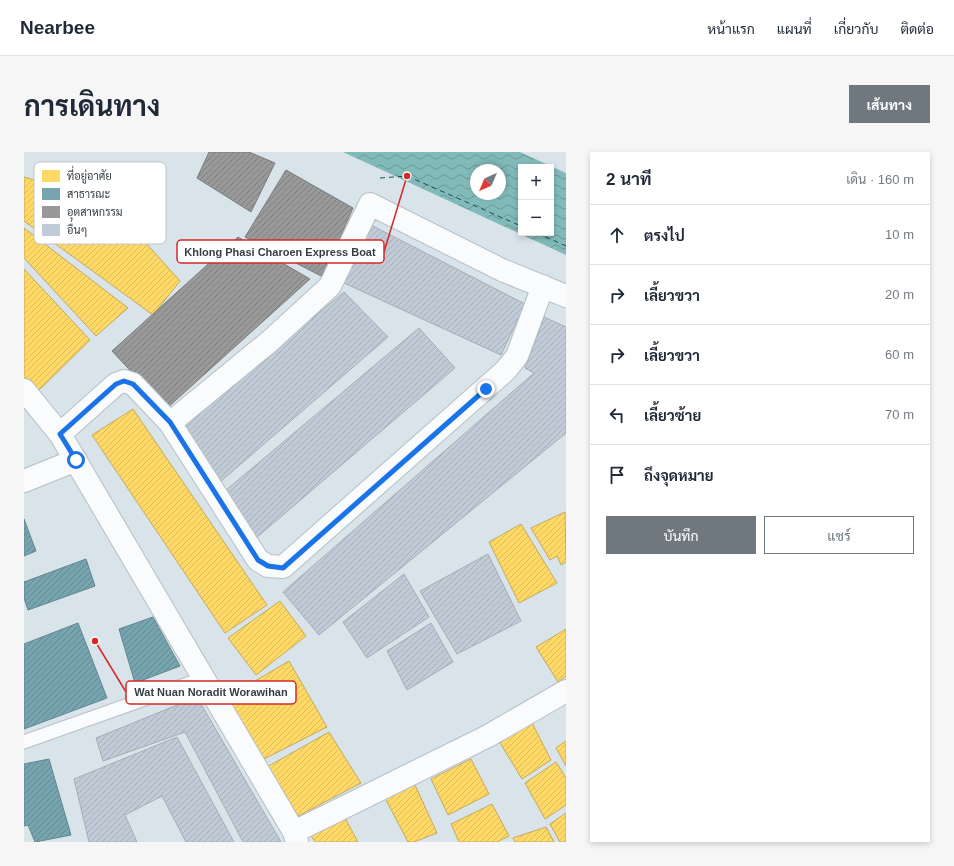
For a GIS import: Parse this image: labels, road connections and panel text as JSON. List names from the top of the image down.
{
  "places": ["Khlong Phasi Charoen Express Boat", "Wat Nuan Noradit Worawihan"],
  "legend": [
    "ที่อยู่อาศัย",
    "สาธารณะ",
    "อุตสาหกรรม",
    "อื่นๆ"
  ],
  "north": "bottom left",
  "page": {
    "header": "Nearbee",
    "nav": [
      "หน้าแรก",
      "แผนที่",
      "เกี่ยวกับ",
      "ติดต่อ"
    ],
    "buttons": [
      "เส้นทาง",
      ["บันทึก", "แชร์"]
    ],
    "title": "การเดินทาง",
    "heading": ["2 นาที", "เดิน · 160 m"],
    "map_buttons": ["+", "−"],
    "list": [
      ["ตรงไป", "10 m"],
      ["เลี้ยวขวา", "20 m"],
      ["เลี้ยวขวา", "60 m"],
      ["เลี้ยวซ้าย", "70 m"],
      "ถึงจุดหมาย"
    ]
  }
}
